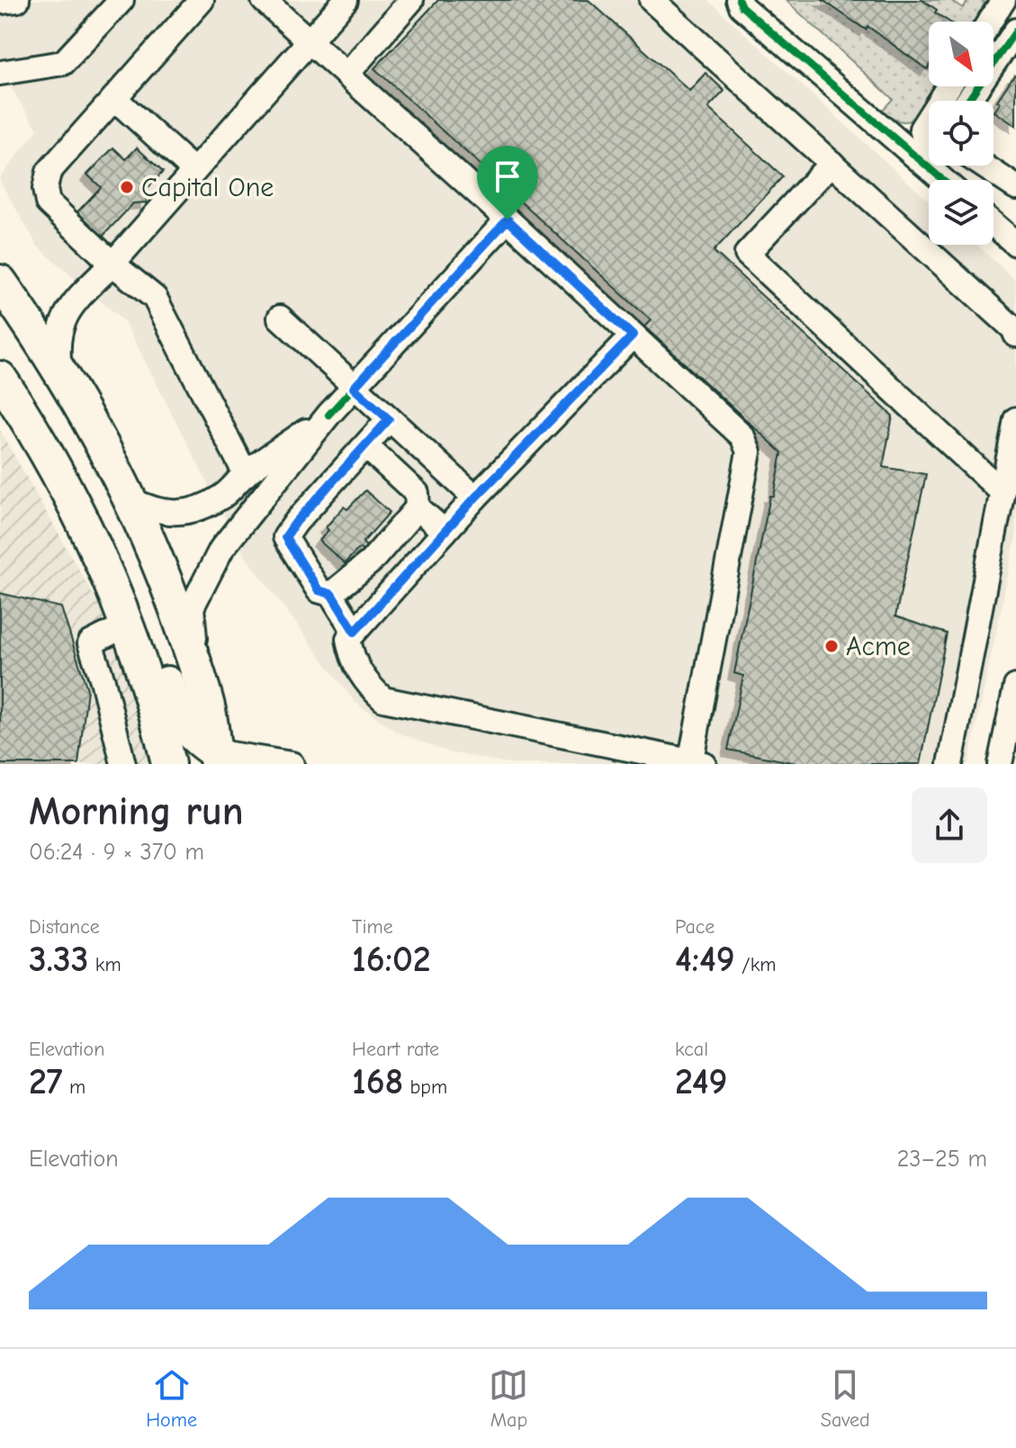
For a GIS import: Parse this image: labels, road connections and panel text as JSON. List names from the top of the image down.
{
  "places": ["Capital One", "Acme"],
  "north": "bottom right",
  "page": {
    "heading": ["Morning run", "06:24 · 9 × 370 m"],
    "stats": [
      ["Distance", "3.33 km"],
      ["Time", "16:02"],
      ["Pace", "4:49 /km"],
      ["Elevation", "27 m"],
      ["Heart rate", "168 bpm"],
      ["kcal", "249"]
    ],
    "chart": ["Elevation", "23–25 m"],
    "tabs": ["Home", "Map", "Saved"]
  }
}
